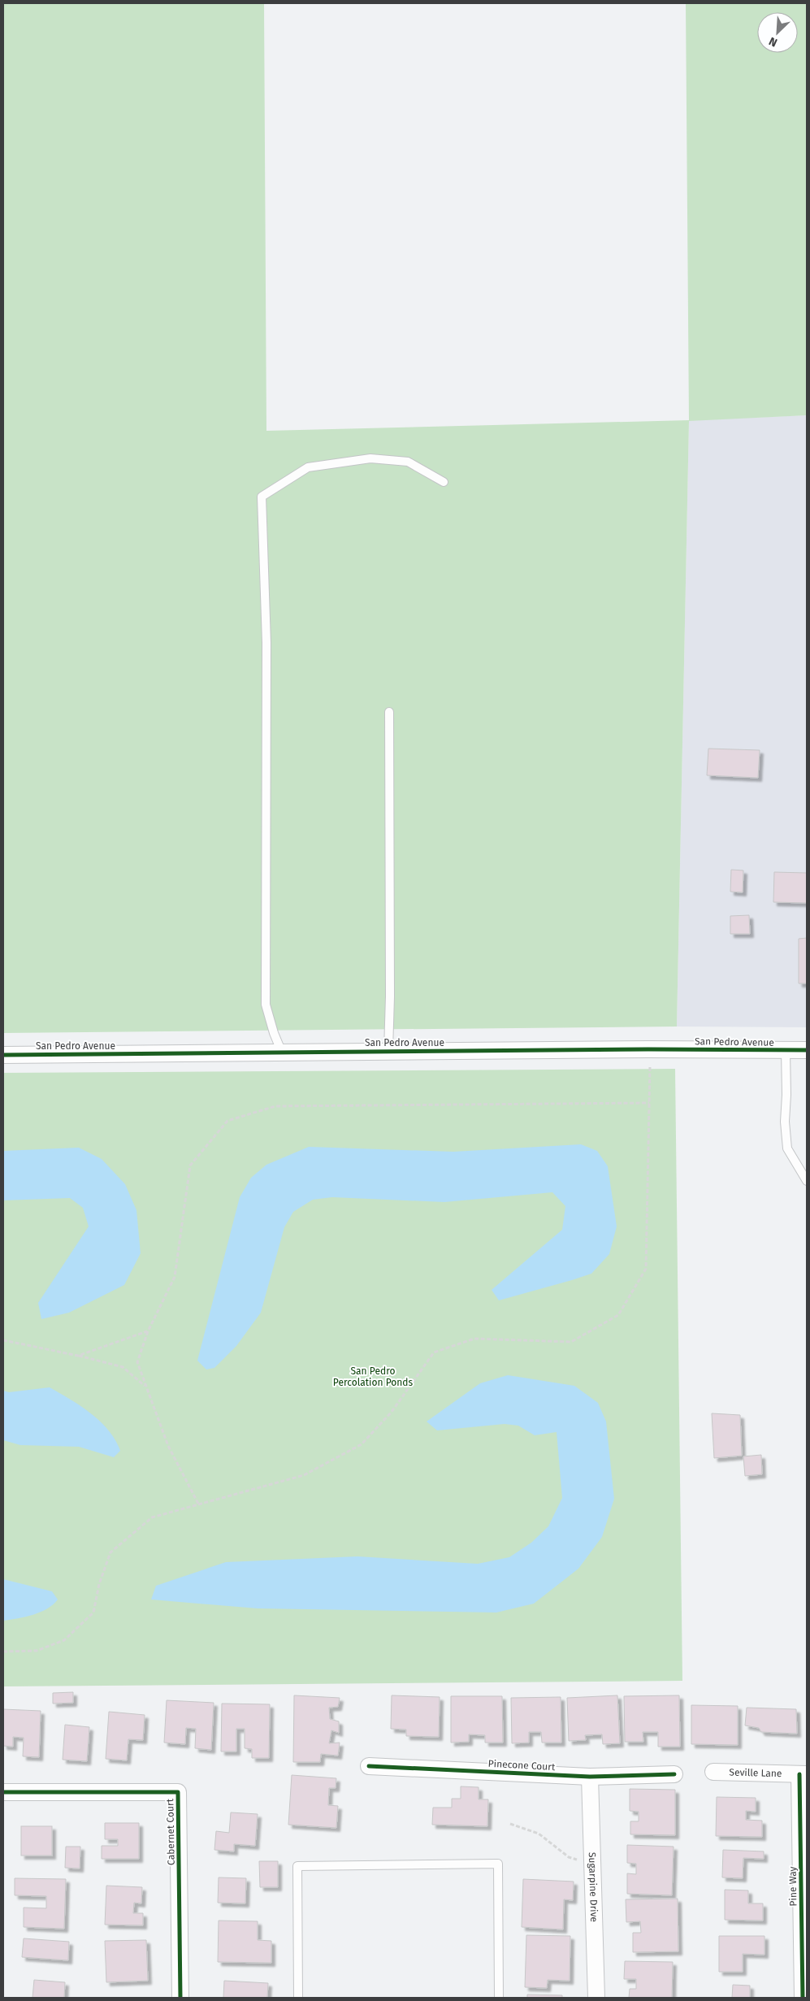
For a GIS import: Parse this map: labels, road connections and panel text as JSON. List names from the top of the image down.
{
  "streets": {
    "street": [
      "San Pedro Avenue",
      "Pinecone Court",
      "Seville Lane",
      "Cabernet Court",
      "Pine Way",
      "Sugarpine Drive"
    ]
  },
  "crossings": [
    ["Pinecone Court", "Sugarpine Drive"],
    ["Seville Lane", "Pine Way"]
  ],
  "parks": ["San Pedro Percolation Ponds"],
  "north": "bottom left"
}
